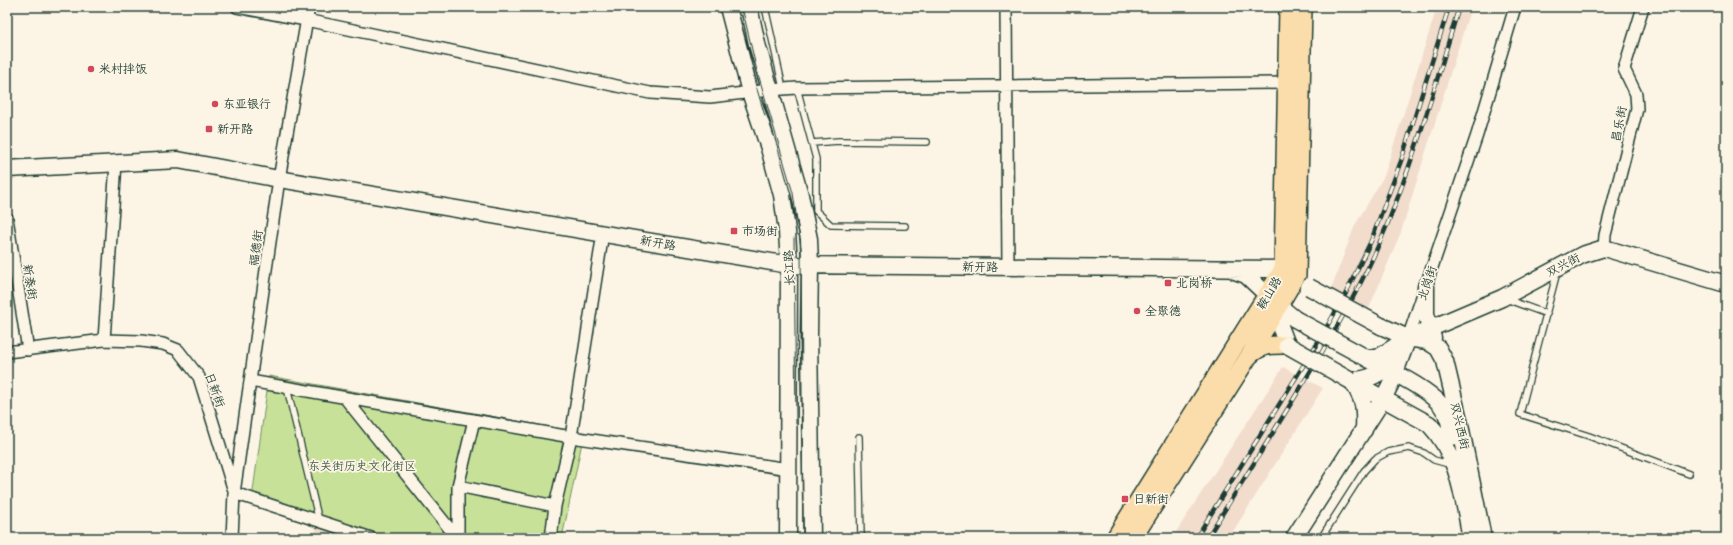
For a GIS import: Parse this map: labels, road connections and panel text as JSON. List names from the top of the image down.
{
  "streets": {
    "main road": [
      "新开路",
      "双兴街",
      "长江路",
      "鞍山路",
      "双兴西街"
    ],
    "street": [
      "昌乐街",
      "福德街",
      "新泰街",
      "北岗街",
      "日新街"
    ]
  },
  "crossings": [
    ["昌乐街", "双兴街"],
    ["新开路", "福德街"],
    ["新开路", "长江路"],
    ["新开路", "鞍山路"],
    ["福德街", "日新街"],
    ["双兴街", "北岗街"],
    ["双兴街", "双兴西街"],
    ["新泰街", "日新街"],
    ["北岗街", "双兴西街"]
  ],
  "parks": ["东关街历史文化街区"],
  "places": {
    "other": ["米村拌饭", "东亚银行", "全聚德"],
    "transit": [
      "新开路",
      "市场街",
      "北岗桥",
      "日新街"
    ]
  }
}
